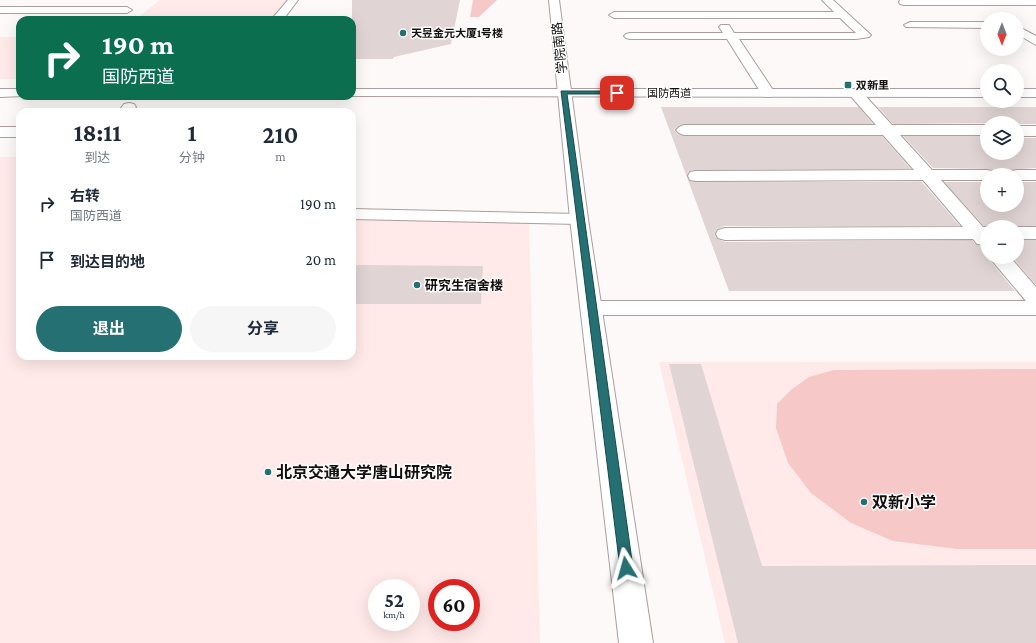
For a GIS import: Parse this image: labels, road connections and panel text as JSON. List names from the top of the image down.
{
  "streets": {
    "street": ["学院南路", "国防西道"]
  },
  "crossings": [
    ["学院南路", "国防西道"]
  ],
  "places": {
    "other": [
      "天昱金元大厦1号楼",
      "研究生宿舍楼",
      "北京交通大学唐山研究院",
      "双新小学"
    ],
    "transit": ["双新里"]
  },
  "north": "bottom",
  "page": {
    "map_buttons": ["+", "−"],
    "turn": ["190 m", "国防西道"],
    "eta": [
      "18:11",
      "到达",
      "1",
      "分钟",
      "210",
      "m"
    ],
    "list": [
      {
        "name": "右转",
        "note": "国防西道",
        "value": "190 m"
      },
      {
        "name": "到达目的地",
        "value": "20 m"
      }
    ],
    "buttons": ["退出", "分享"],
    "speed": "52 km/h",
    "limit": "60"
  }
}
